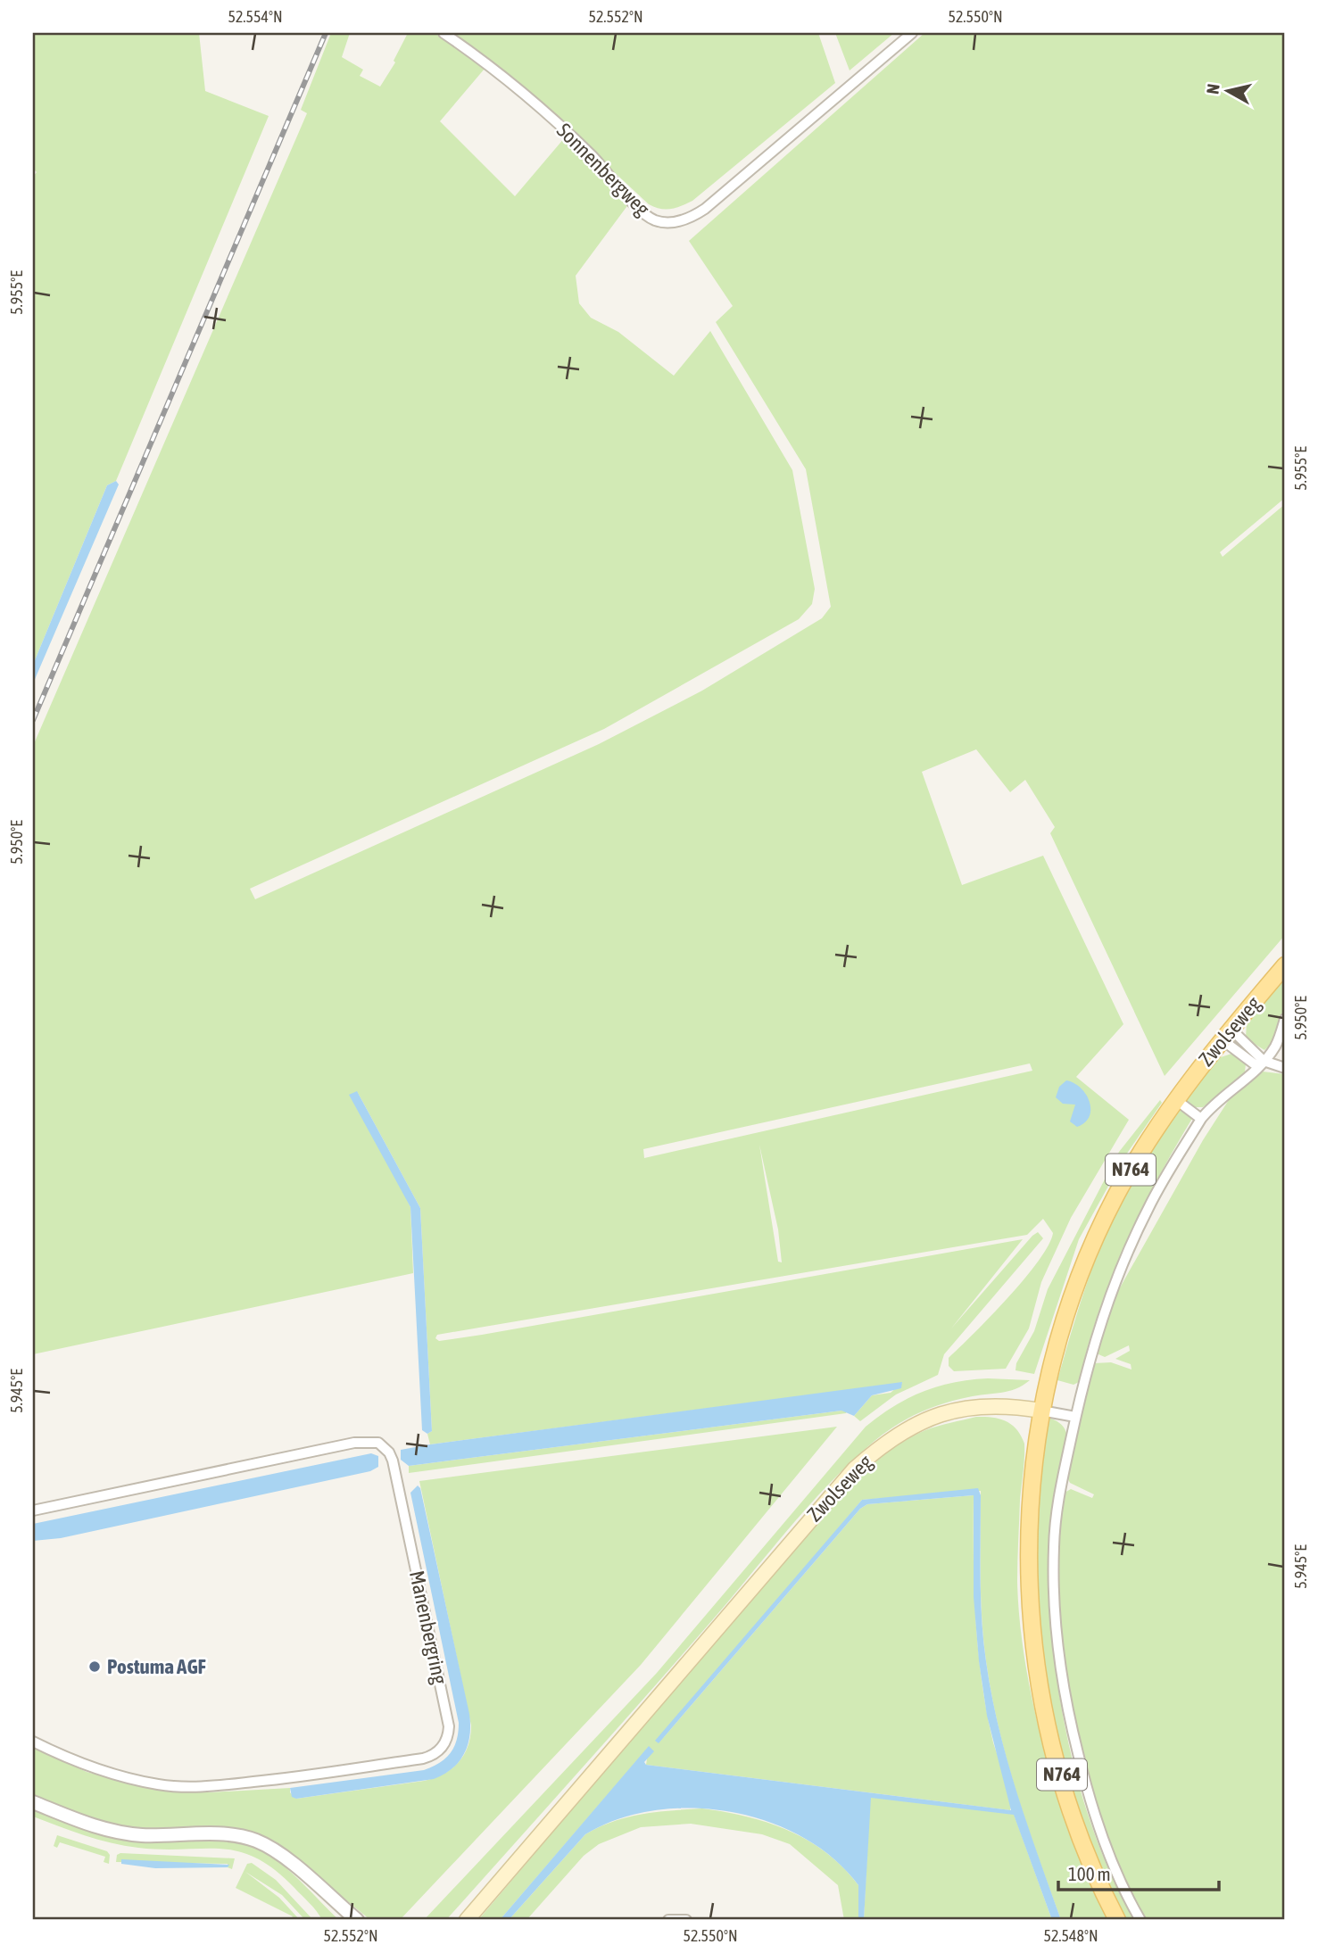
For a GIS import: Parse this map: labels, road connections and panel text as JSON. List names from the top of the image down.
{
  "streets": {
    "main road": ["Zwolseweg", "N764"],
    "street": ["Sonnenbergweg", "Manenbergring"]
  },
  "crossings": [
    ["Zwolseweg", "N764"]
  ],
  "places": ["Postuma AGF"],
  "scale_bar": "100 m",
  "north": "left",
  "coordinates": [
    "52.554°N",
    "52.552°N",
    "52.550°N",
    "5.955°E",
    "5.950°E",
    "5.945°E",
    "52.548°N"
  ]
}
